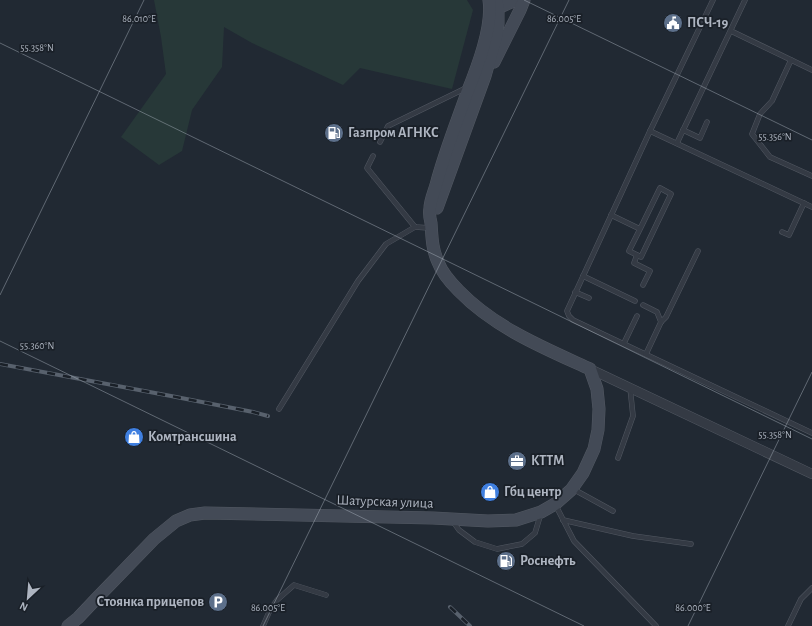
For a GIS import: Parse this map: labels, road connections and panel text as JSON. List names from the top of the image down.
{
  "streets": {
    "main road": ["Шатурская улица"]
  },
  "places": {
    "public building": ["ПСЧ-19"],
    "fuel station": ["Газпром АГНКС", "Роснефть"],
    "shop": ["Комтрансшина", "Гбц центр"],
    "office": ["КТТМ"],
    "parking": ["Стоянка прицепов"]
  },
  "north": "bottom left",
  "coordinates": [
    "86.010°E",
    "86.005°E",
    "55.358°N",
    "55.356°N",
    "55.360°N",
    "86.000°E"
  ]
}
